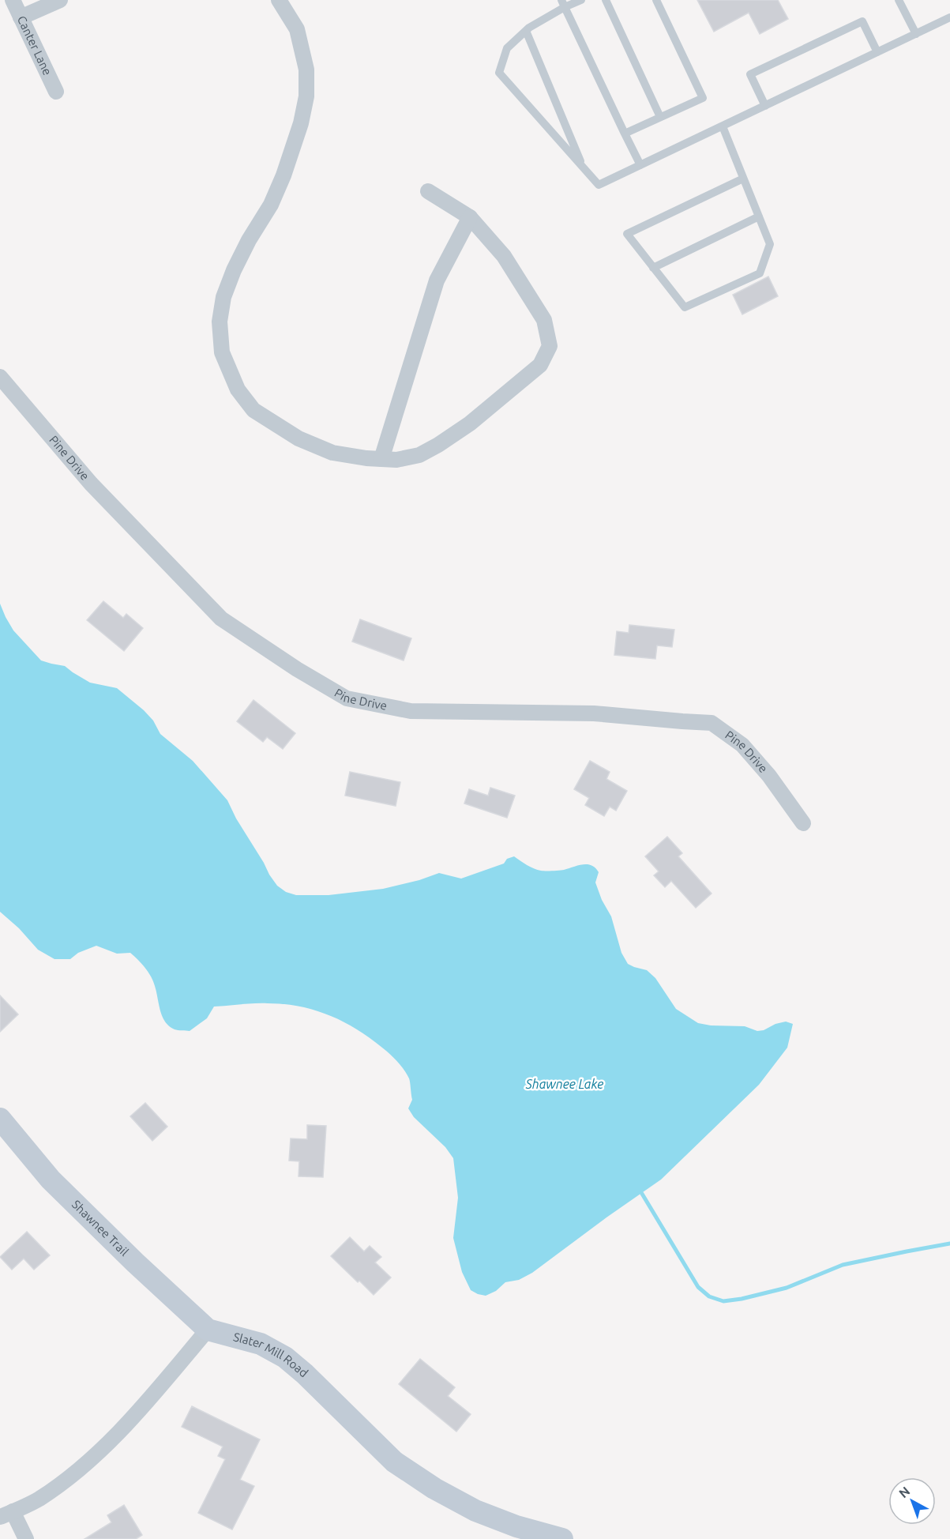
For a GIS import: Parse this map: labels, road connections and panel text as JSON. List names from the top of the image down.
{
  "streets": {
    "street": [
      "Canter Lane",
      "Pine Drive",
      "Shawnee Trail",
      "Slater Mill Road"
    ]
  },
  "crossings": [
    ["Shawnee Trail", "Slater Mill Road"]
  ],
  "water": ["Shawnee Lake"],
  "north": "top left"
}
